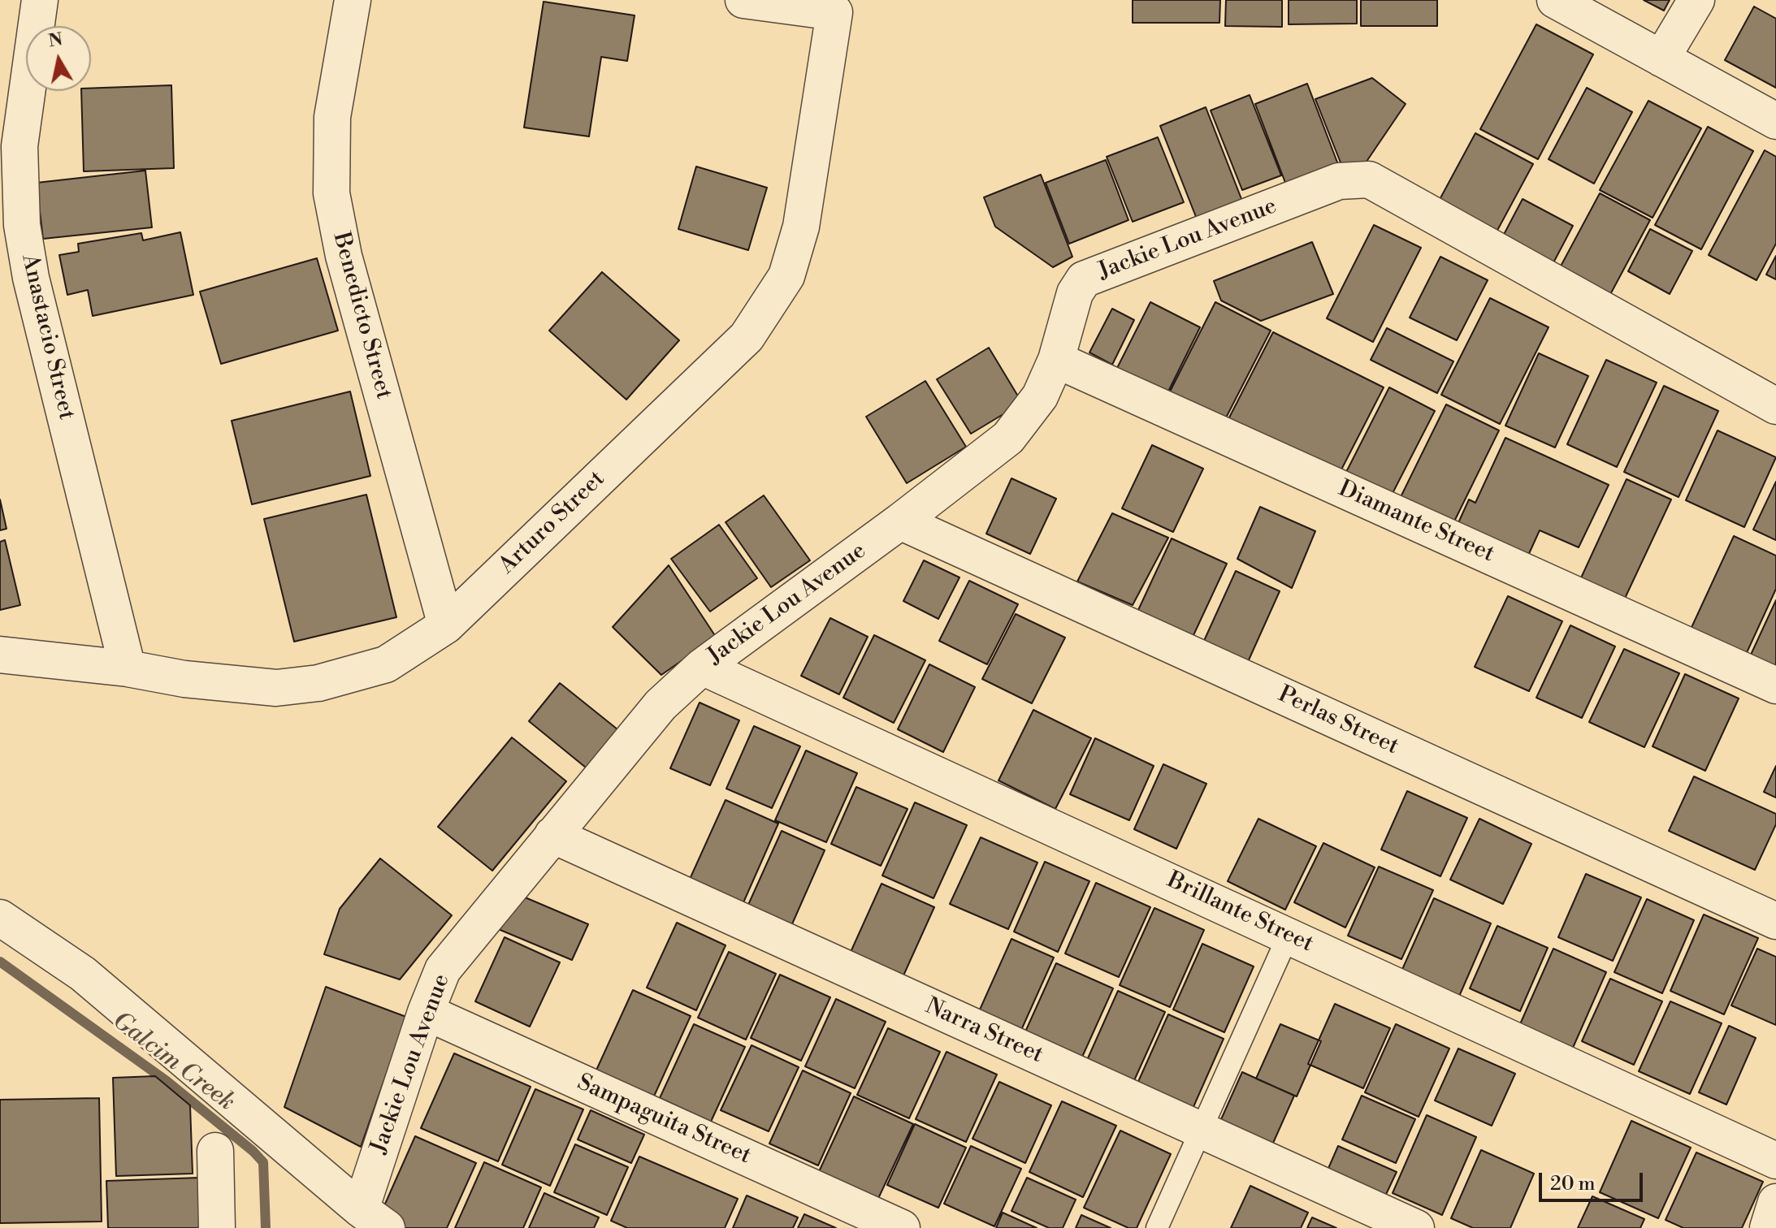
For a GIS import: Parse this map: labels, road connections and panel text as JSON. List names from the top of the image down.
{
  "streets": {
    "street": [
      "Jackie Lou Avenue",
      "Benedicto Street",
      "Anastacio Street",
      "Diamante Street",
      "Arturo Street",
      "Perlas Street",
      "Brillante Street",
      "Narra Street",
      "Sampaguita Street"
    ]
  },
  "crossings": [
    ["Jackie Lou Avenue", "Diamante Street"],
    ["Jackie Lou Avenue", "Perlas Street"],
    ["Jackie Lou Avenue", "Brillante Street"],
    ["Jackie Lou Avenue", "Narra Street"],
    ["Jackie Lou Avenue", "Sampaguita Street"],
    ["Benedicto Street", "Arturo Street"],
    ["Anastacio Street", "Arturo Street"]
  ],
  "water": ["Galcim Creek"],
  "scale_bar": "20 m",
  "north": "top"
}
